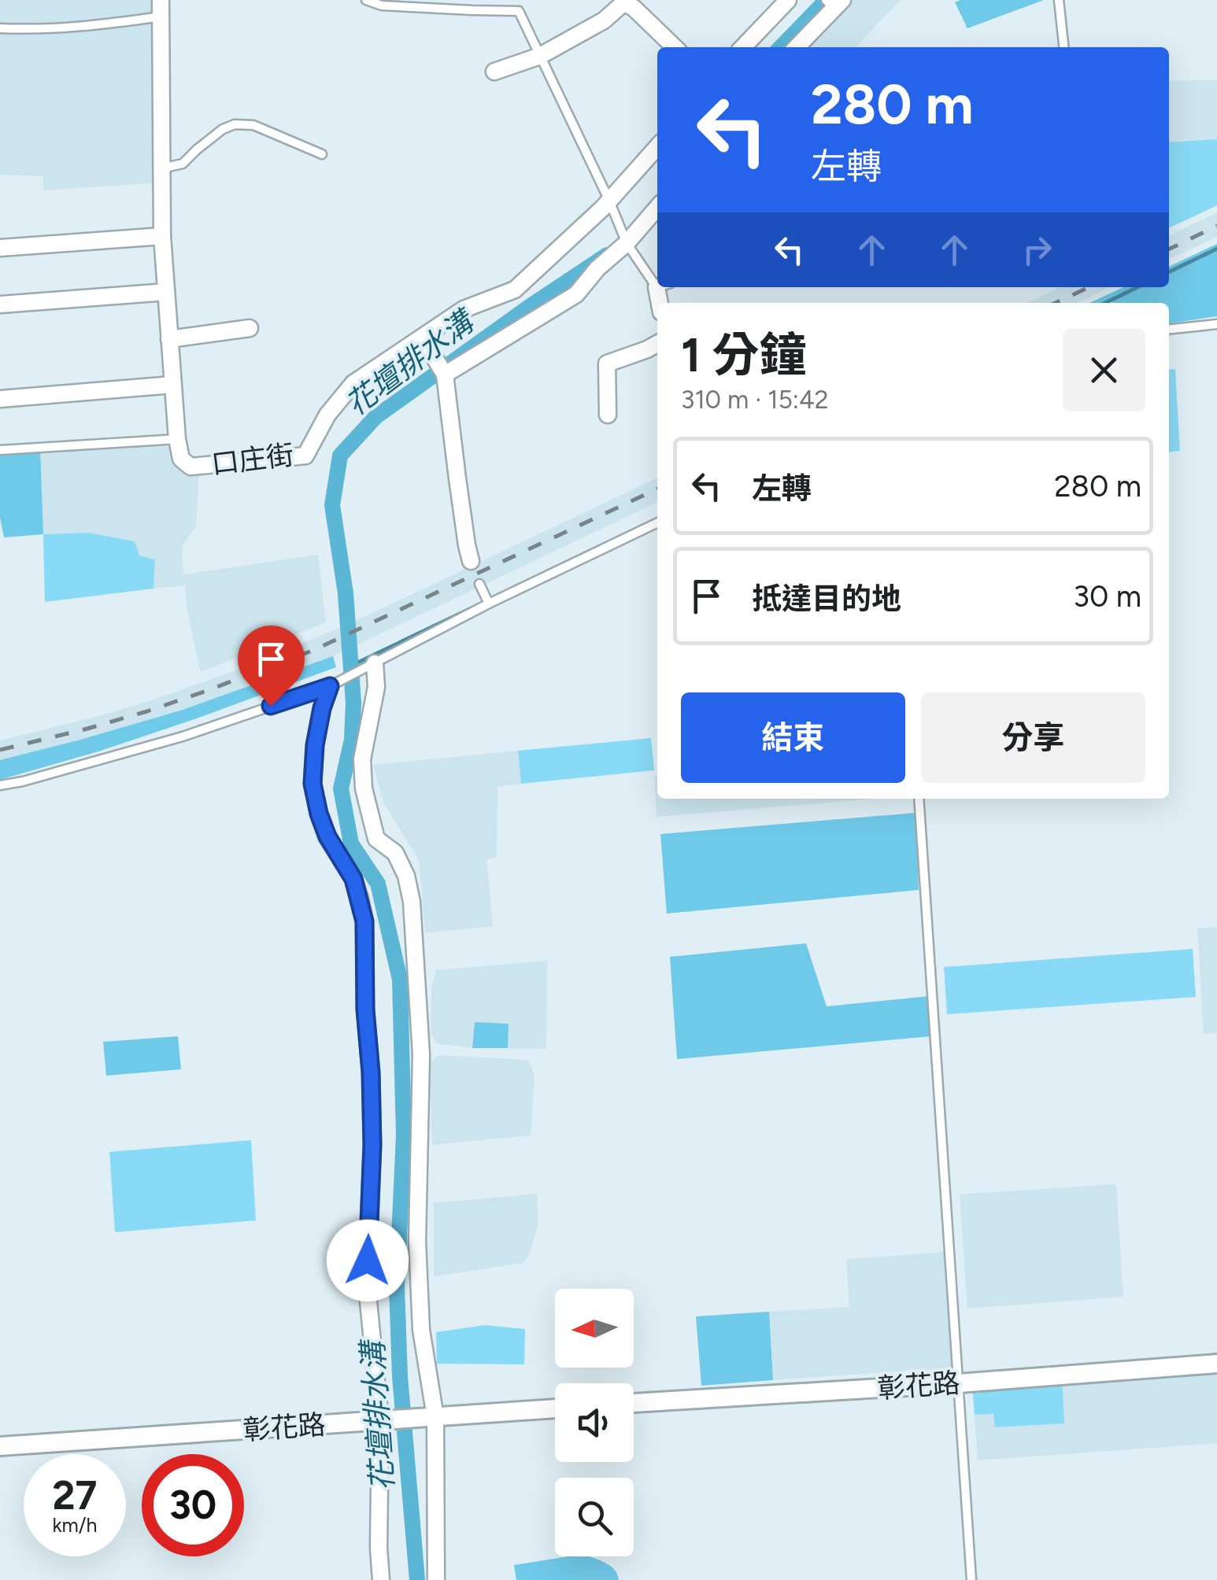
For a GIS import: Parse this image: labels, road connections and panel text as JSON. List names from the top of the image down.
{
  "streets": {
    "street": ["口庄街", "彰花路"]
  },
  "water": ["花壇排水溝"],
  "north": "left",
  "page": {
    "turn": ["280 m", "左轉"],
    "heading": ["1 分鐘", "310 m · 15:42"],
    "list": [
      {
        "name": "左轉",
        "value": "280 m"
      },
      {
        "name": "抵達目的地",
        "value": "30 m"
      }
    ],
    "buttons": ["結束", "分享"],
    "speed": "27 km/h",
    "limit": "30"
  }
}
